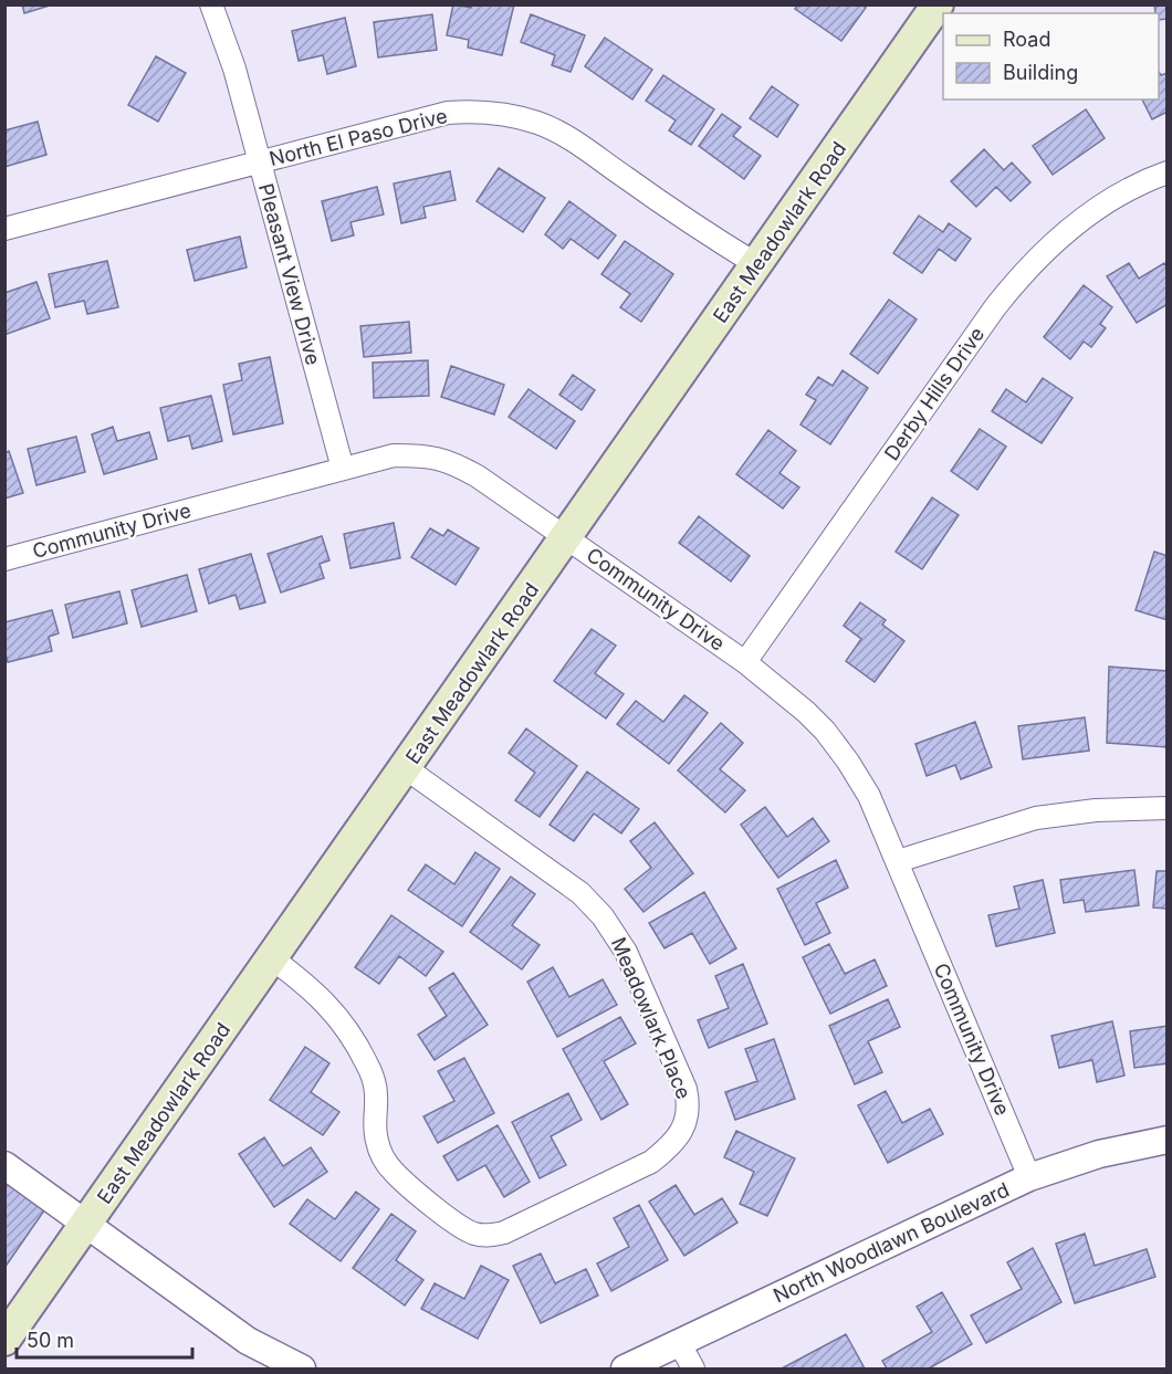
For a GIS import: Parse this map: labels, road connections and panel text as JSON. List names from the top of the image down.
{
  "streets": {
    "main road": ["East Meadowlark Road"],
    "street": [
      "North El Paso Drive",
      "Pleasant View Drive",
      "Derby Hills Drive",
      "Community Drive",
      "Meadowlark Place",
      "North Woodlawn Boulevard"
    ]
  },
  "crossings": [
    ["North El Paso Drive", "East Meadowlark Road"],
    ["North El Paso Drive", "Pleasant View Drive"],
    ["East Meadowlark Road", "Community Drive"],
    ["East Meadowlark Road", "Meadowlark Place"],
    ["Pleasant View Drive", "Community Drive"],
    ["Derby Hills Drive", "Community Drive"],
    ["Community Drive", "North Woodlawn Boulevard"]
  ],
  "legend": ["Road", "Building"],
  "scale_bar": "50 m"
}
